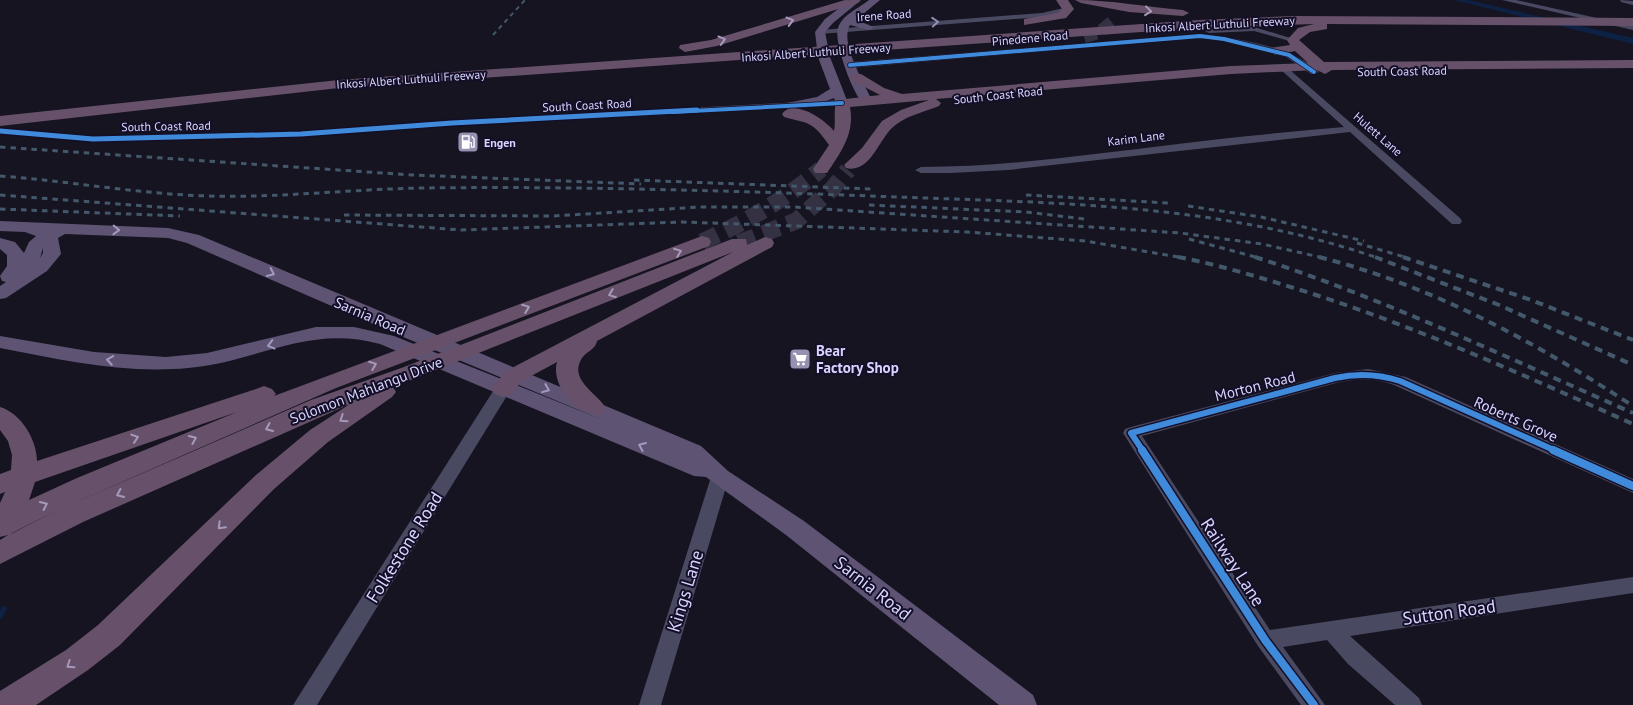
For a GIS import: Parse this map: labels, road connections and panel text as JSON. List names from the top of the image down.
{
  "streets": {
    "highway": ["Inkosi Albert Luthuli Freeway", "South Coast Road", "Solomon Mahlangu Drive"],
    "main road": ["Sarnia Road"],
    "street": [
      "Irene Road",
      "Pinedene Road",
      "Hulett Lane",
      "Karim Lane",
      "Morton Road",
      "Roberts Grove",
      "Folkestone Road",
      "Railway Lane",
      "Kings Lane",
      "Sutton Road"
    ]
  },
  "crossings": [
    ["Pinedene Road", "South Coast Road"],
    ["South Coast Road", "Hulett Lane"],
    ["Hulett Lane", "Karim Lane"],
    ["Sarnia Road", "Folkestone Road"],
    ["Sarnia Road", "Kings Lane"],
    ["Morton Road", "Roberts Grove"],
    ["Morton Road", "Railway Lane"],
    ["Railway Lane", "Sutton Road"]
  ],
  "places": {
    "fuel station": ["Engen"],
    "supermarket": ["Bear Factory Shop"]
  }
}
